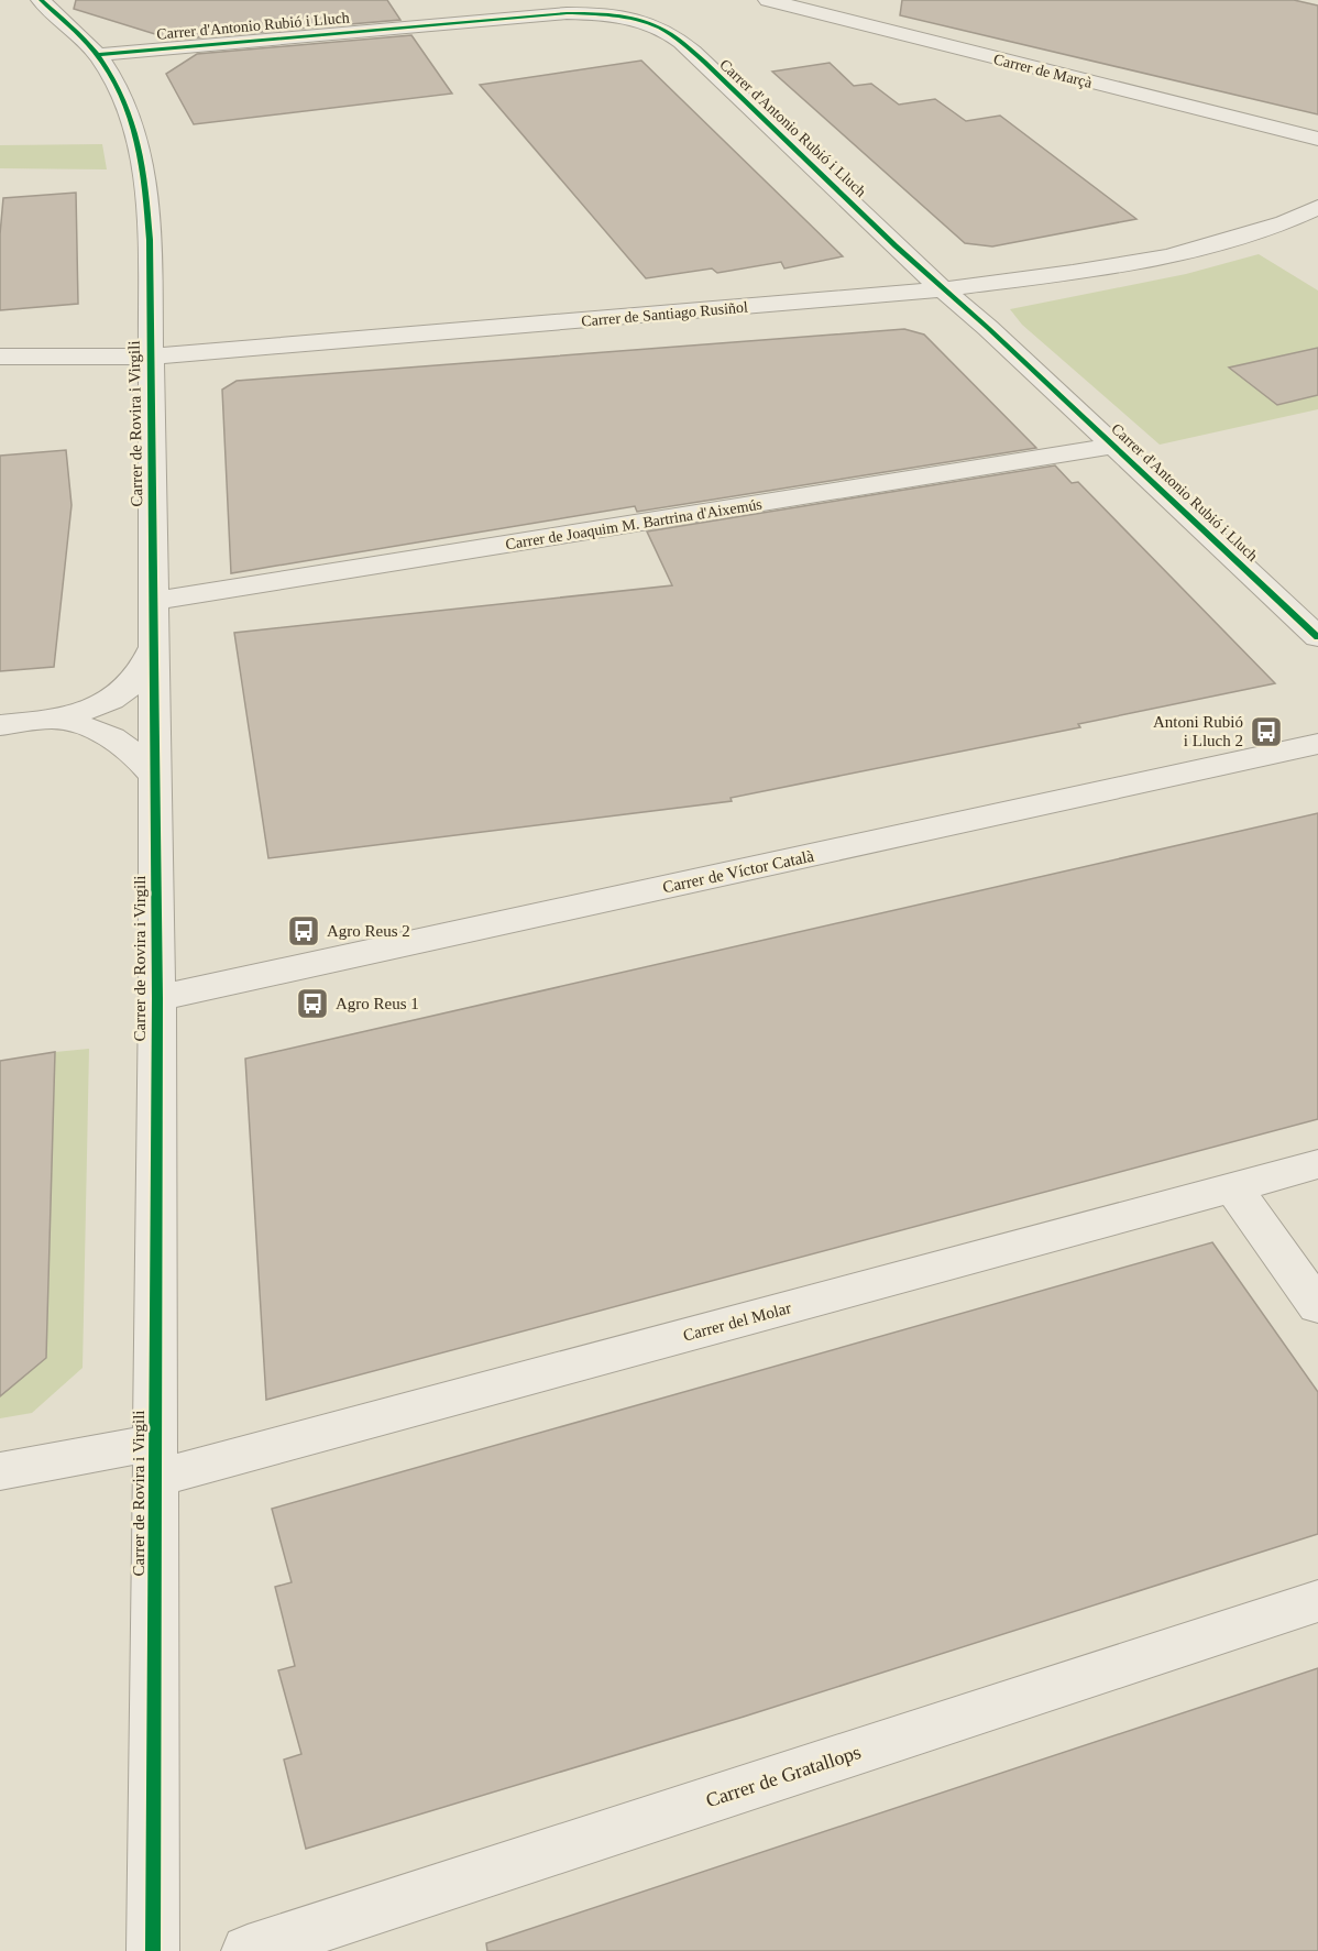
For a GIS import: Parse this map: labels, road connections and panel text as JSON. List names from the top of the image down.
{
  "streets": {
    "street": [
      "Carrer d'Antonio Rubió i Lluch",
      "Carrer de Marçà",
      "Carrer de Santiago Rusiñol",
      "Carrer de Rovira i Virgili",
      "Carrer de Joaquim M. Bartrina d'Aixemús",
      "Carrer de Víctor Català",
      "Carrer del Molar",
      "Carrer de Gratallops"
    ]
  },
  "crossings": [
    ["Carrer d'Antonio Rubió i Lluch", "Carrer de Santiago Rusiñol"],
    ["Carrer d'Antonio Rubió i Lluch", "Carrer de Rovira i Virgili"],
    ["Carrer d'Antonio Rubió i Lluch", "Carrer de Joaquim M. Bartrina d'Aixemús"],
    ["Carrer de Santiago Rusiñol", "Carrer de Rovira i Virgili"],
    ["Carrer de Rovira i Virgili", "Carrer de Joaquim M. Bartrina d'Aixemús"],
    ["Carrer de Rovira i Virgili", "Carrer de Víctor Català"],
    ["Carrer de Rovira i Virgili", "Carrer del Molar"]
  ],
  "places": {
    "bus stop": ["Antoni Rubió i Lluch 2", "Agro Reus 2", "Agro Reus 1"]
  }
}
